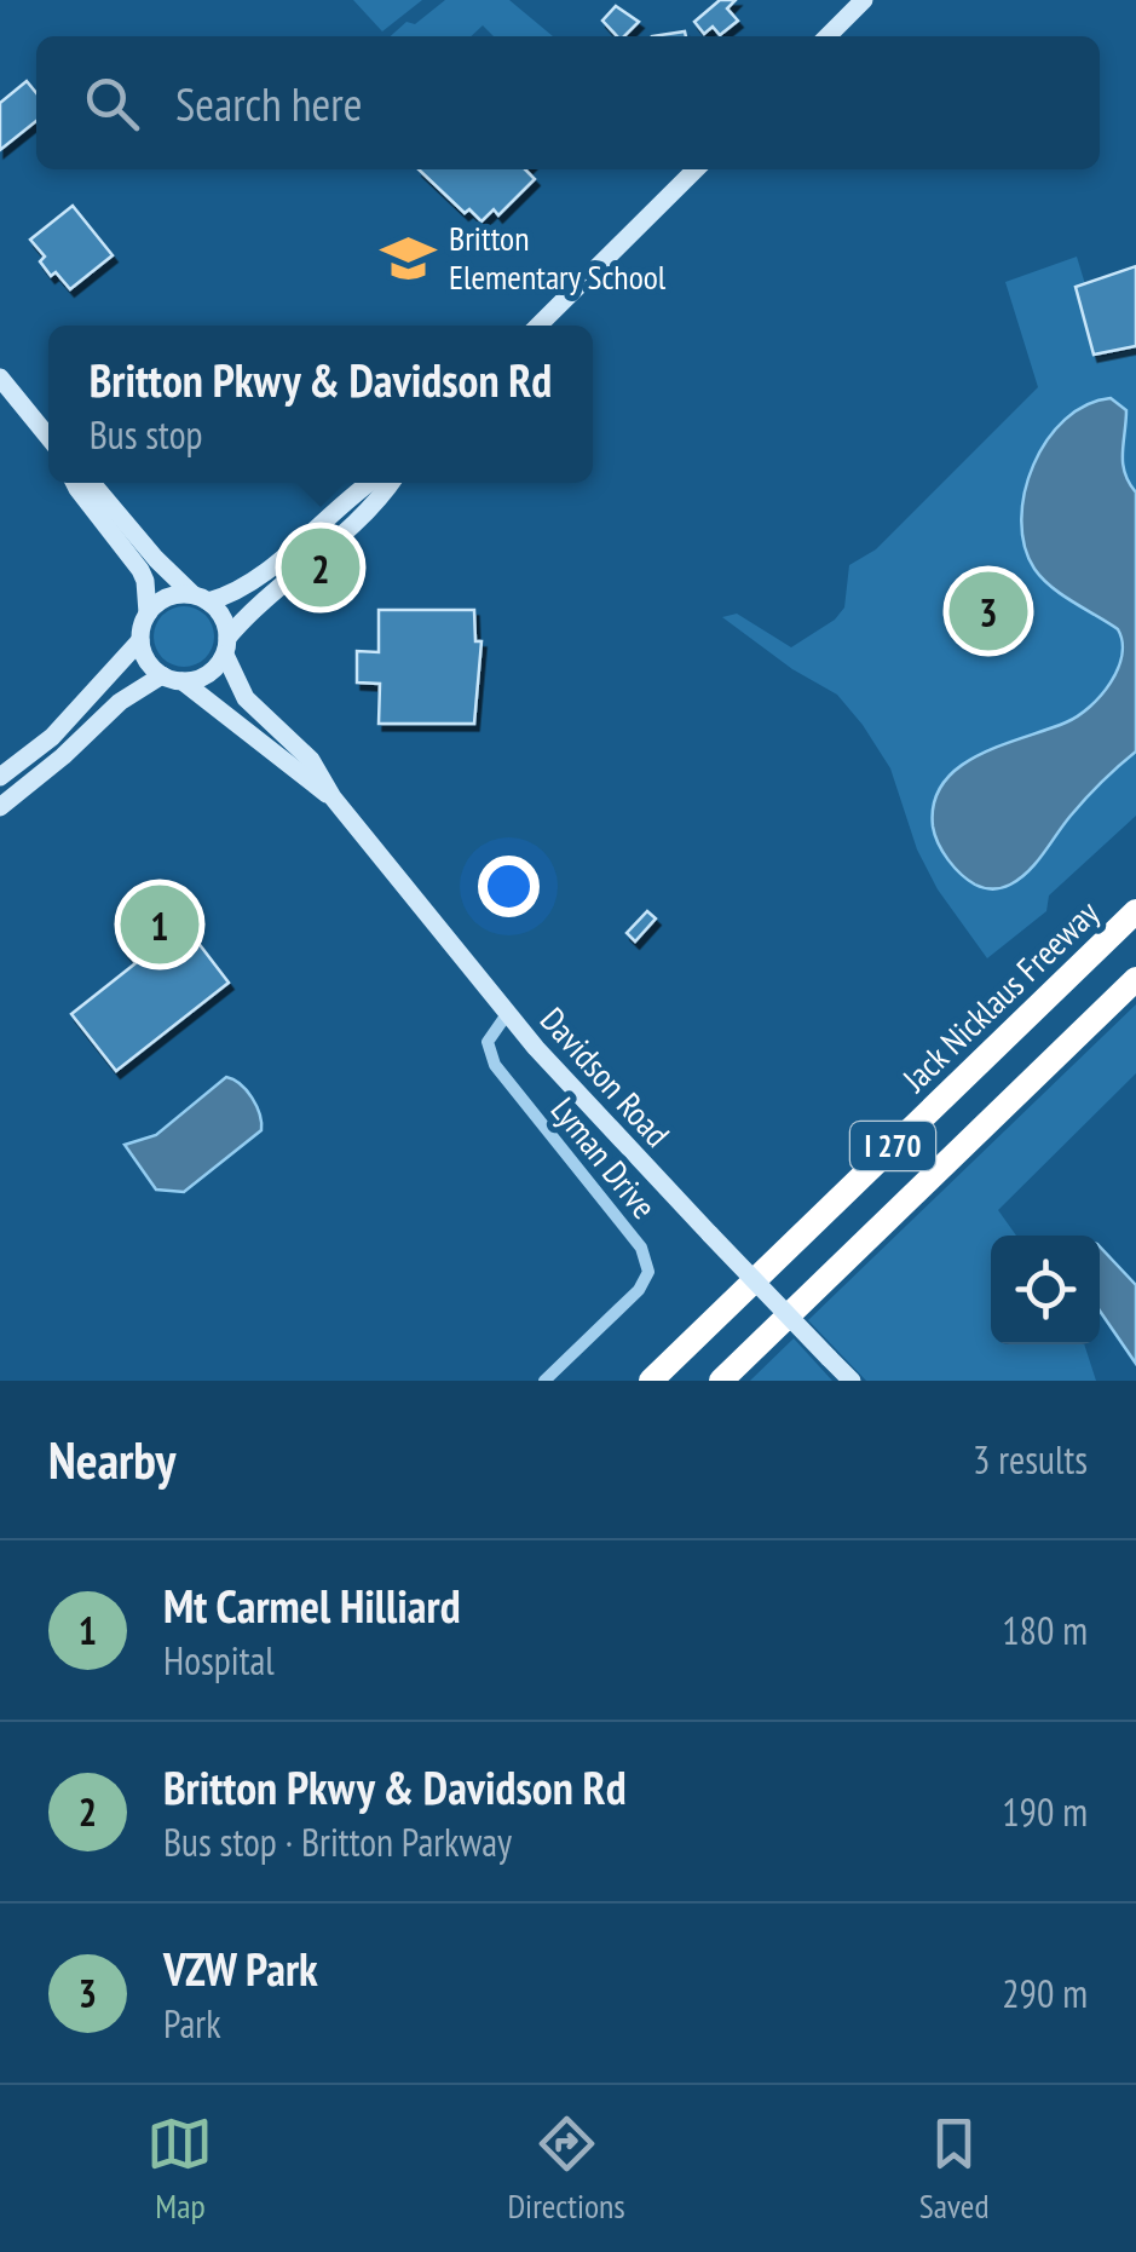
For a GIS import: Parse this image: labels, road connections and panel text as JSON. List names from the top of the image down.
{
  "streets": {
    "highway": ["Jack Nicklaus Freeway", "I 270"],
    "main road": ["Davidson Road"],
    "street": ["Lyman Drive"]
  },
  "crossings": [
    ["Davidson Road", "Lyman Drive"]
  ],
  "places": {
    "school or university": ["Britton Elementary School"]
  },
  "page": {
    "search": "Search here",
    "popup": ["Britton Pkwy & Davidson Rd", "Bus stop"],
    "pins": ["2", "3", "1"],
    "heading": ["Nearby", "3 results"],
    "list": [
      {
        "mark": "1",
        "name": "Mt Carmel Hilliard",
        "note": "Hospital",
        "value": "180 m"
      },
      {
        "mark": "2",
        "name": "Britton Pkwy & Davidson Rd",
        "note": "Bus stop · Britton Parkway",
        "value": "190 m"
      },
      {
        "mark": "3",
        "name": "VZW Park",
        "note": "Park",
        "value": "290 m"
      }
    ],
    "nav": ["Map", "Directions", "Saved"]
  }
}
